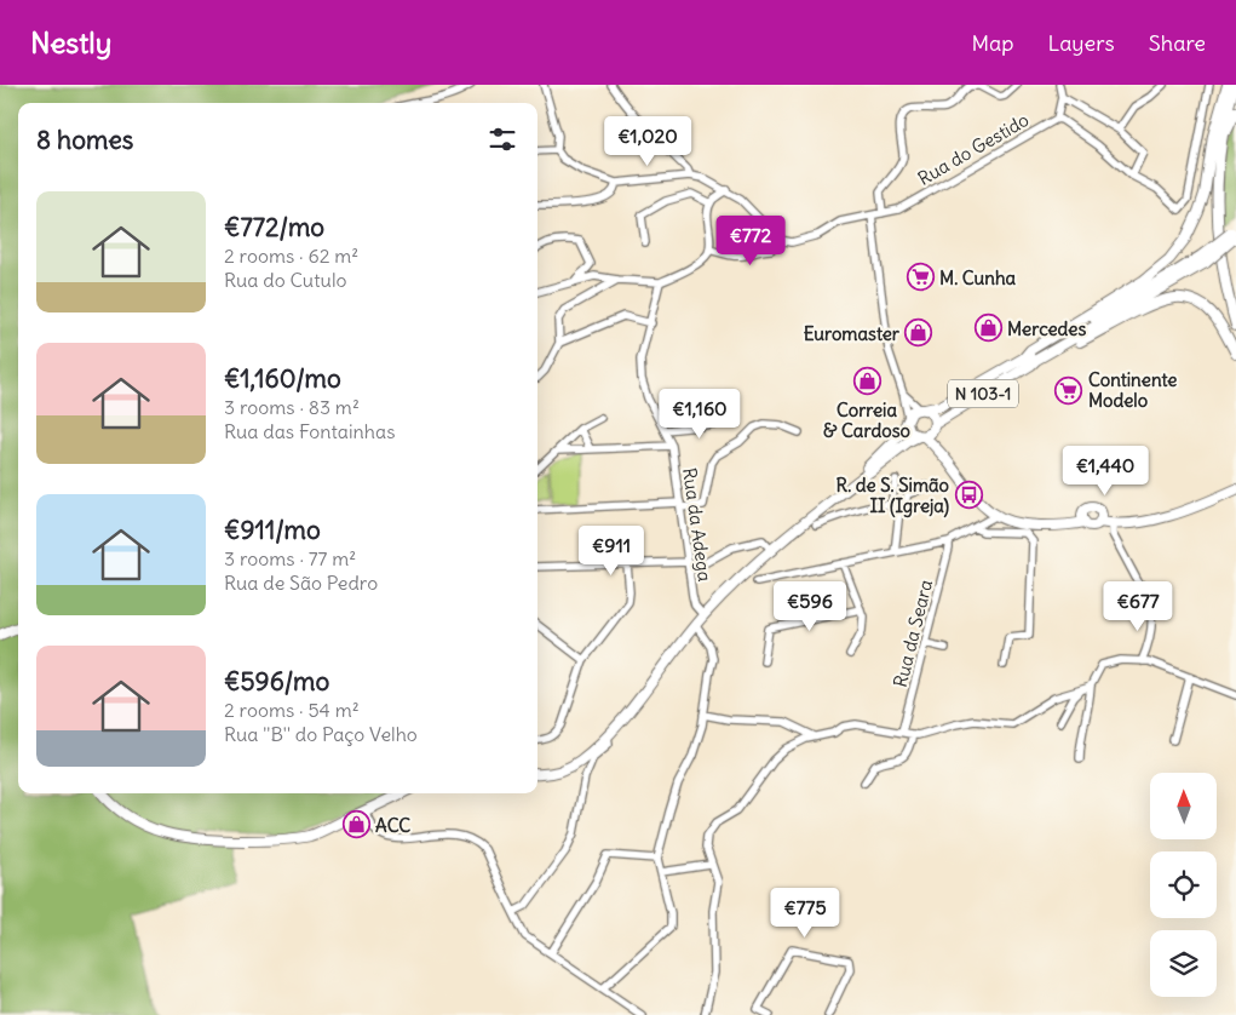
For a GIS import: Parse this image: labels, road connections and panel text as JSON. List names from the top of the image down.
{
  "streets": {
    "main road": ["N 103-1"],
    "street": ["Rua do Gestido", "Rua da Adega", "Rua da Seara"]
  },
  "places": {
    "supermarket": ["M. Cunha", "Continente Modelo"],
    "shop": [
      "Mercedes",
      "Euromaster",
      "Correia & Cardoso",
      "ACC"
    ],
    "bus stop": ["R. de S. Simão II (Igreja)"]
  },
  "north": "top",
  "page": {
    "header": "Nestly",
    "nav": ["Map", "Layers", "Share"],
    "heading": "8 homes",
    "price": [
      "€1,020",
      "€772",
      "€1,160",
      "€1,440",
      "€911",
      "€596",
      "€677",
      "€775"
    ],
    "list": [
      {
        "name": "€772/mo",
        "note": "2 rooms · 62 m² · Rua do Cutulo"
      },
      {
        "name": "€1,160/mo",
        "note": "3 rooms · 83 m² · Rua das Fontainhas"
      },
      {
        "name": "€911/mo",
        "note": "3 rooms · 77 m² · Rua de São Pedro"
      },
      {
        "name": "€596/mo",
        "note": "2 rooms · 54 m² · Rua ''B'' do Paço Velho"
      }
    ]
  }
}
